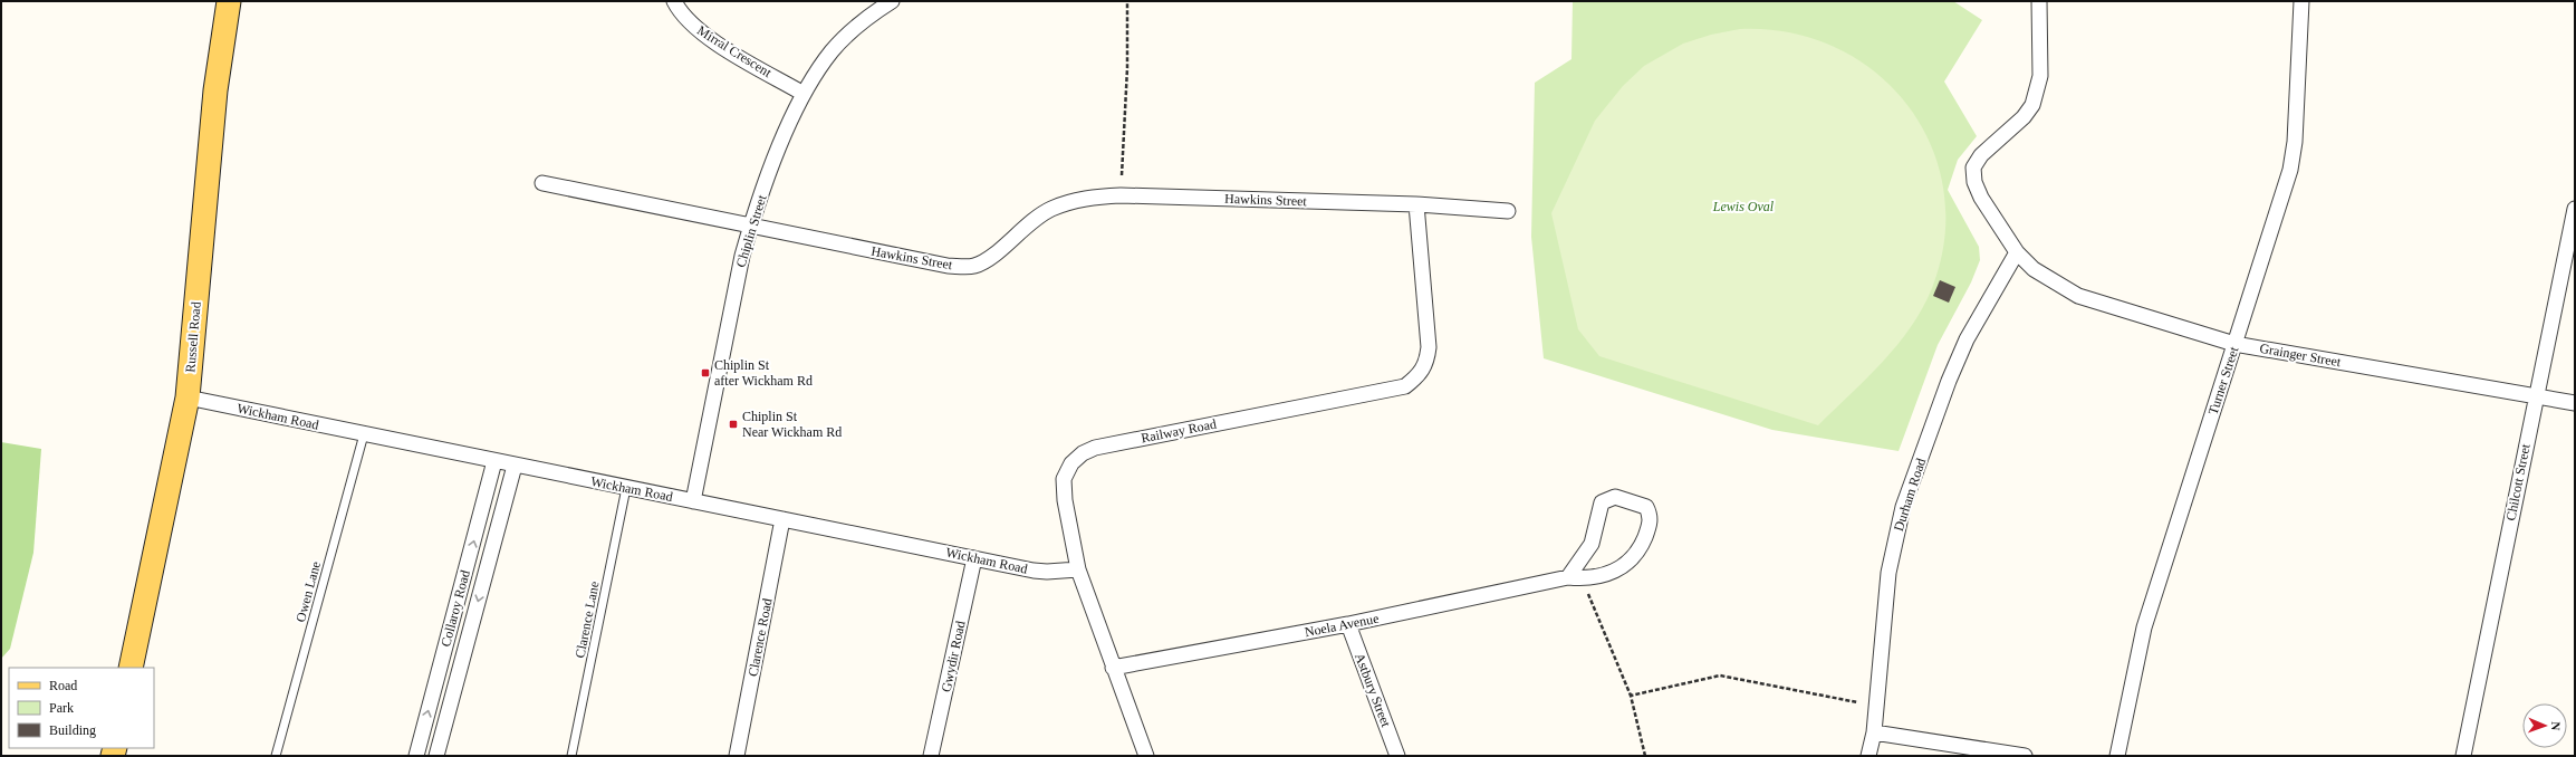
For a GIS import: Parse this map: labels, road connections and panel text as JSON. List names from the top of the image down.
{
  "streets": {
    "main road": ["Russell Road"],
    "street": [
      "Mirral Crescent",
      "Hawkins Street",
      "Chiplin Street",
      "Grainger Street",
      "Turner Street",
      "Wickham Road",
      "Railway Road",
      "Chilcott Street",
      "Durham Road",
      "Collaroy Road",
      "Noela Avenue",
      "Clarence Road",
      "Gwydir Road",
      "Astbury Street"
    ],
    "lane": ["Owen Lane", "Clarence Lane"]
  },
  "crossings": [
    ["Mirral Crescent", "Chiplin Street"],
    ["Hawkins Street", "Chiplin Street"],
    ["Hawkins Street", "Railway Road"],
    ["Chiplin Street", "Wickham Road"],
    ["Russell Road", "Wickham Road"],
    ["Grainger Street", "Turner Street"],
    ["Grainger Street", "Chilcott Street"],
    ["Grainger Street", "Durham Road"],
    ["Wickham Road", "Railway Road"],
    ["Wickham Road", "Owen Lane"],
    ["Wickham Road", "Collaroy Road"],
    ["Wickham Road", "Clarence Lane"],
    ["Wickham Road", "Clarence Road"],
    ["Wickham Road", "Gwydir Road"],
    ["Railway Road", "Noela Avenue"],
    ["Noela Avenue", "Astbury Street"]
  ],
  "parks": ["Lewis Oval"],
  "places": {
    "transit": ["Chiplin St after Wickham Rd", "Chiplin St Near Wickham Rd"]
  },
  "legend": ["Road", "Park", "Building"],
  "north": "right"
}
